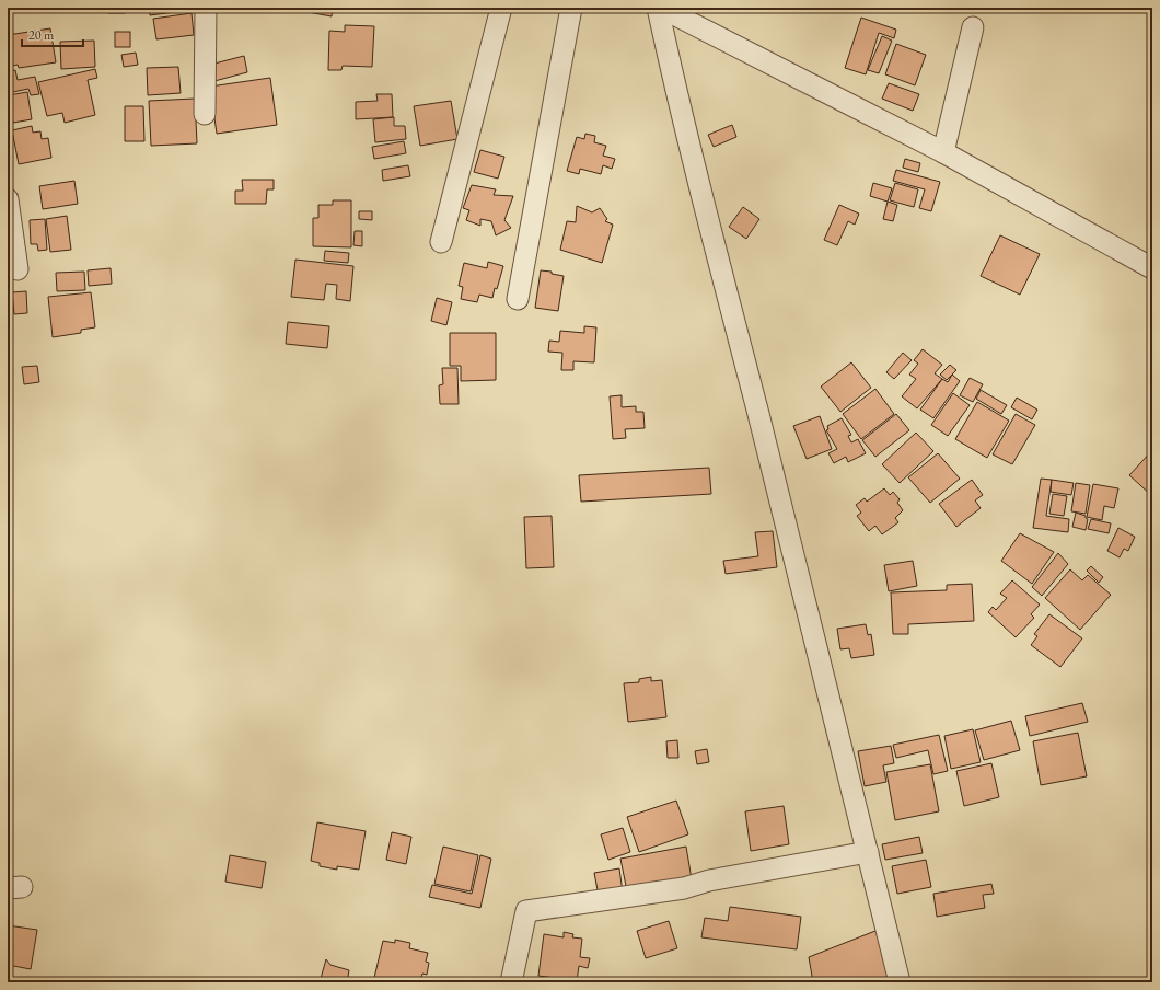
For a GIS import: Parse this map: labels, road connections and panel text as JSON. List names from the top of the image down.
{
  "scale_bar": "20 m"
}
